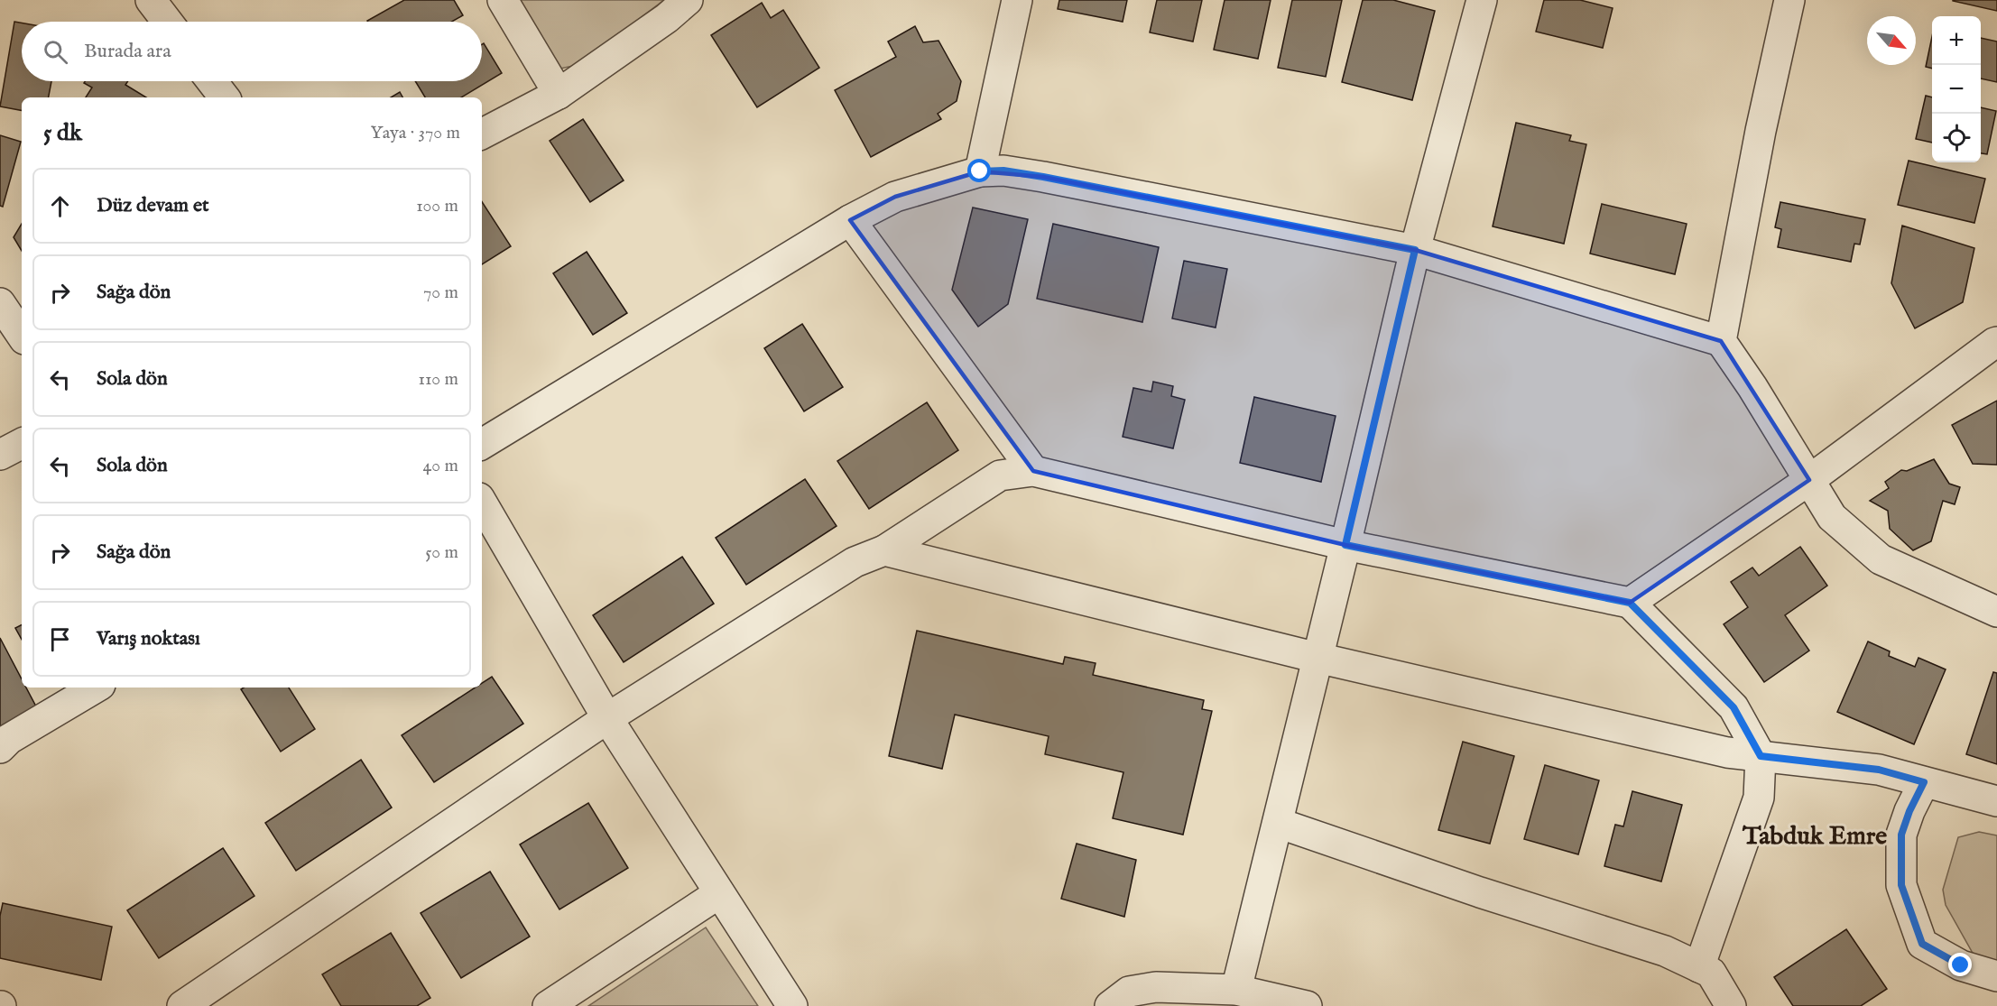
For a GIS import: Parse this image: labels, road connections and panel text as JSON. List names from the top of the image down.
{
  "districts": ["Tabduk Emre"],
  "north": "bottom right",
  "page": {
    "map_buttons": ["+", "−"],
    "search": "Burada ara",
    "heading": ["5 dk", "Yaya · 370 m"],
    "list": [
      ["Düz devam et", "100 m"],
      ["Sağa dön", "70 m"],
      ["Sola dön", "110 m"],
      ["Sola dön", "40 m"],
      ["Sağa dön", "50 m"],
      "Varış noktası"
    ]
  }
}
